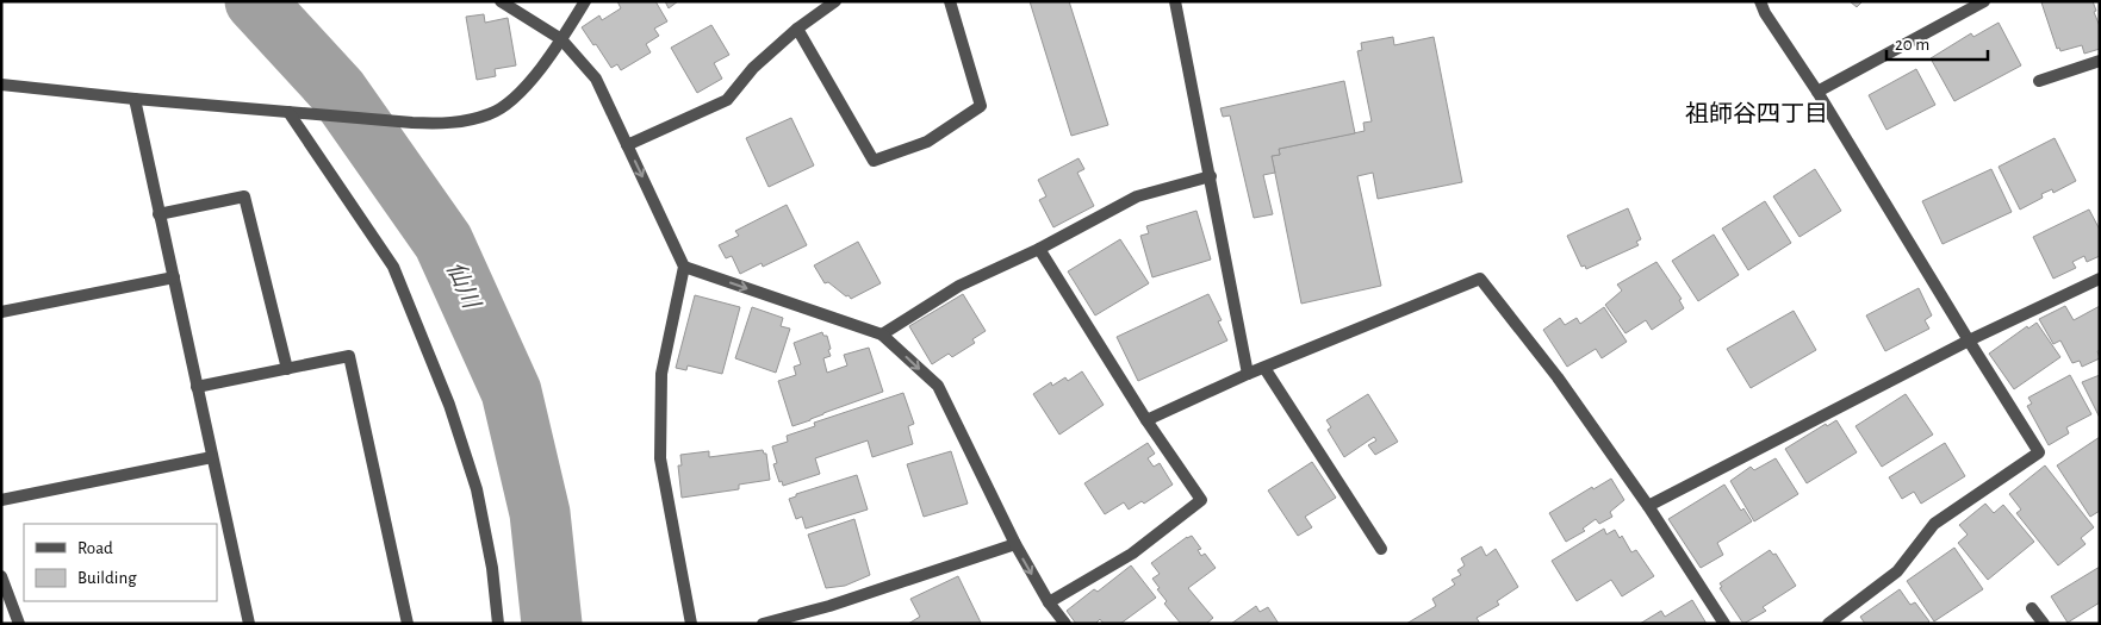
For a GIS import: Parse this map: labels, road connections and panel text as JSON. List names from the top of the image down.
{
  "districts": ["祖師谷四丁目"],
  "water": ["仙川"],
  "legend": ["Road", "Building"],
  "scale_bar": "20 m"
}
